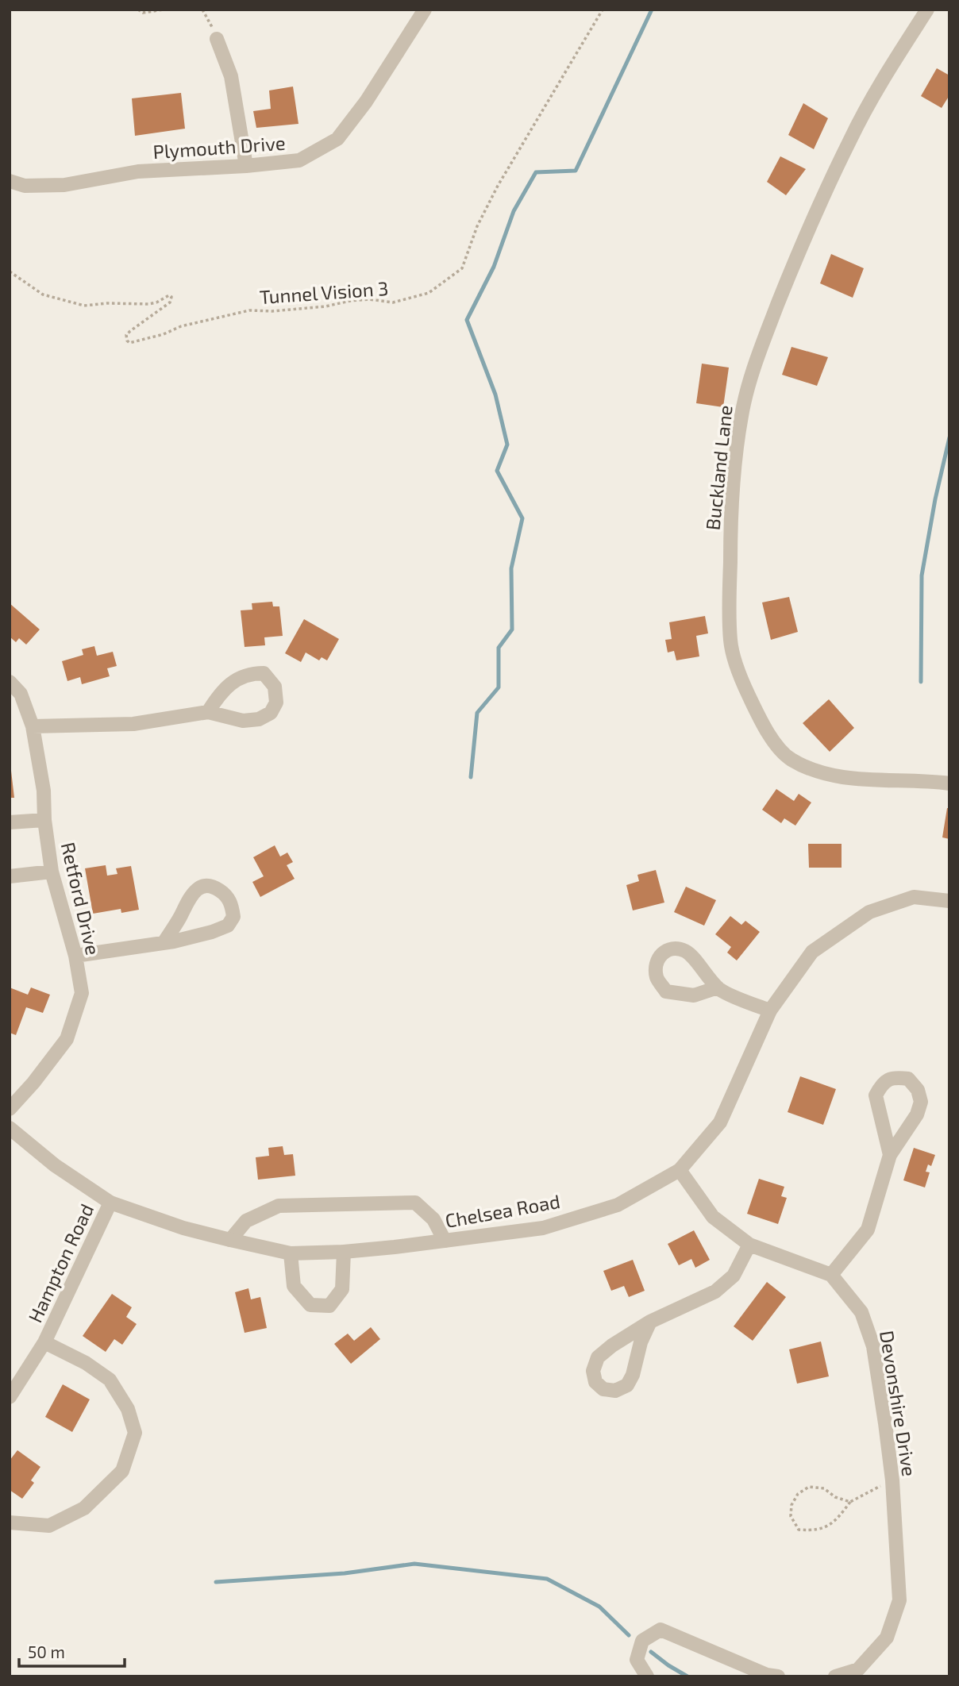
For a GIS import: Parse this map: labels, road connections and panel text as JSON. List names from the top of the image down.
{
  "streets": {
    "street": [
      "Plymouth Drive",
      "Buckland Lane",
      "Retford Drive",
      "Chelsea Road",
      "Hampton Road",
      "Devonshire Drive"
    ],
    "path": ["Tunnel Vision 3"]
  },
  "crossings": [
    ["Chelsea Road", "Hampton Road"]
  ],
  "scale_bar": "50 m"
}
